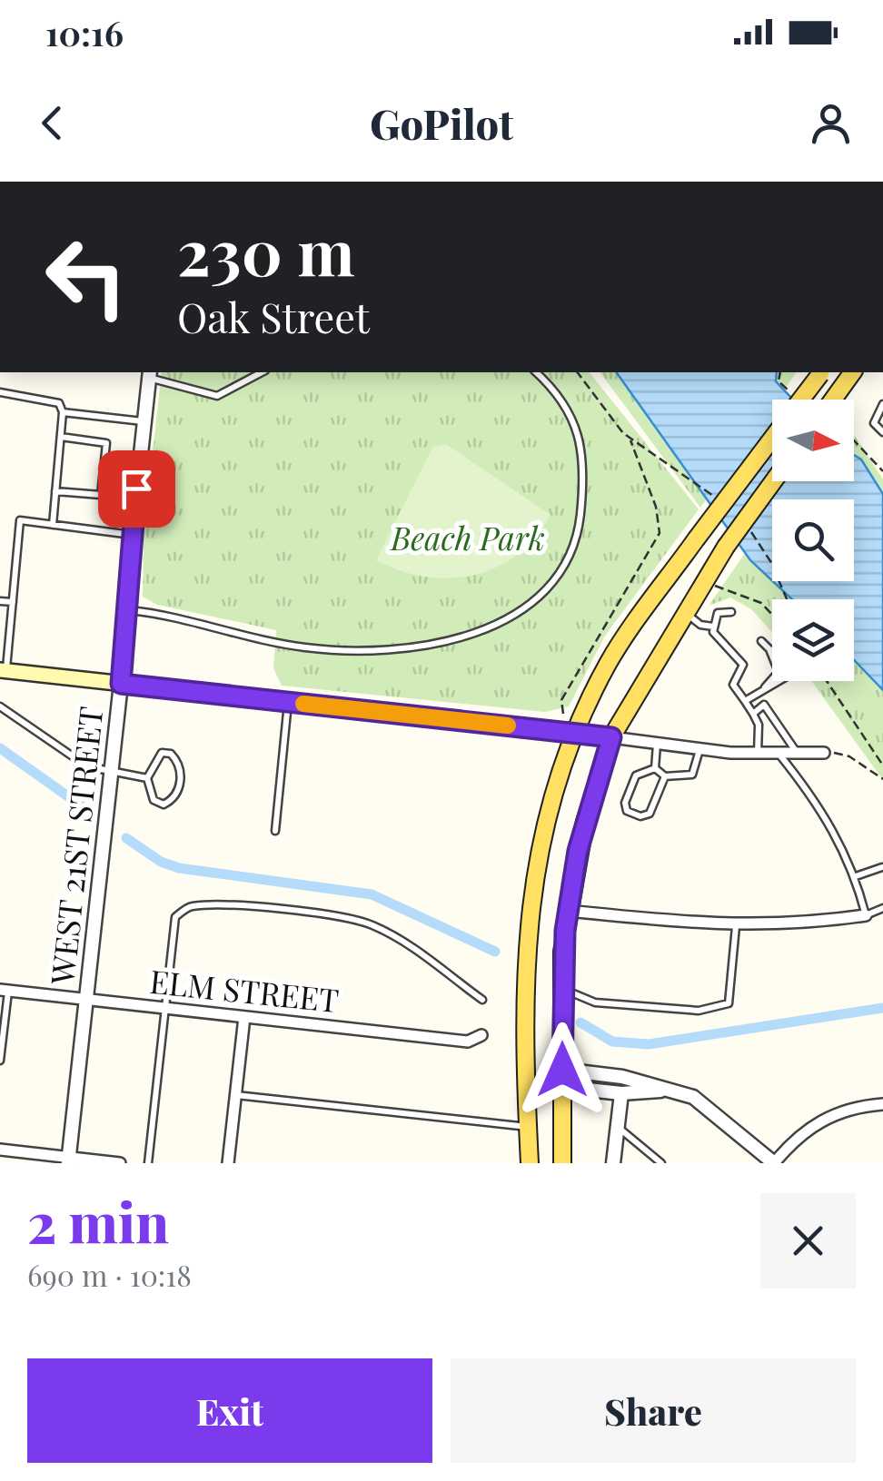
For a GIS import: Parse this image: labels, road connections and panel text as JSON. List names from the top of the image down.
{
  "streets": {
    "street": ["WEST 21ST STREET", "ELM STREET"]
  },
  "crossings": [
    ["WEST 21ST STREET", "ELM STREET"]
  ],
  "parks": ["Beach Park"],
  "north": "right",
  "page": {
    "status": "10:16",
    "header": "GoPilot",
    "turn": ["230 m", "Oak Street"],
    "heading": ["2 min", "690 m · 10:18"],
    "buttons": ["Exit", "Share"]
  }
}
